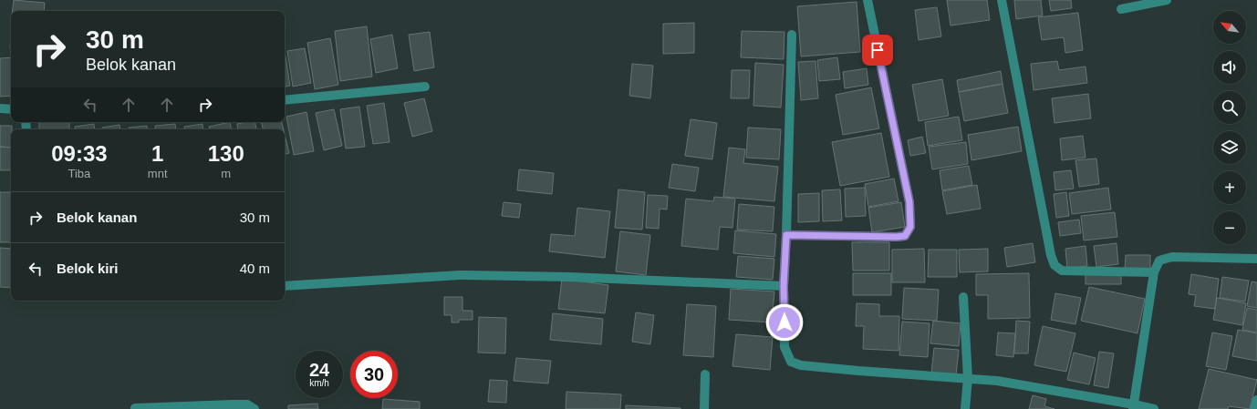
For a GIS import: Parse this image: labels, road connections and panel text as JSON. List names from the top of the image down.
{
  "north": "top left",
  "page": {
    "map_buttons": ["+", "−"],
    "turn": ["30 m", "Belok kanan"],
    "eta": [
      "09:33",
      "Tiba",
      "1",
      "mnt",
      "130",
      "m"
    ],
    "list": [
      {
        "name": "Belok kanan",
        "value": "30 m"
      },
      {
        "name": "Belok kiri",
        "value": "40 m"
      }
    ],
    "speed": "24 km/h",
    "limit": "30"
  }
}
